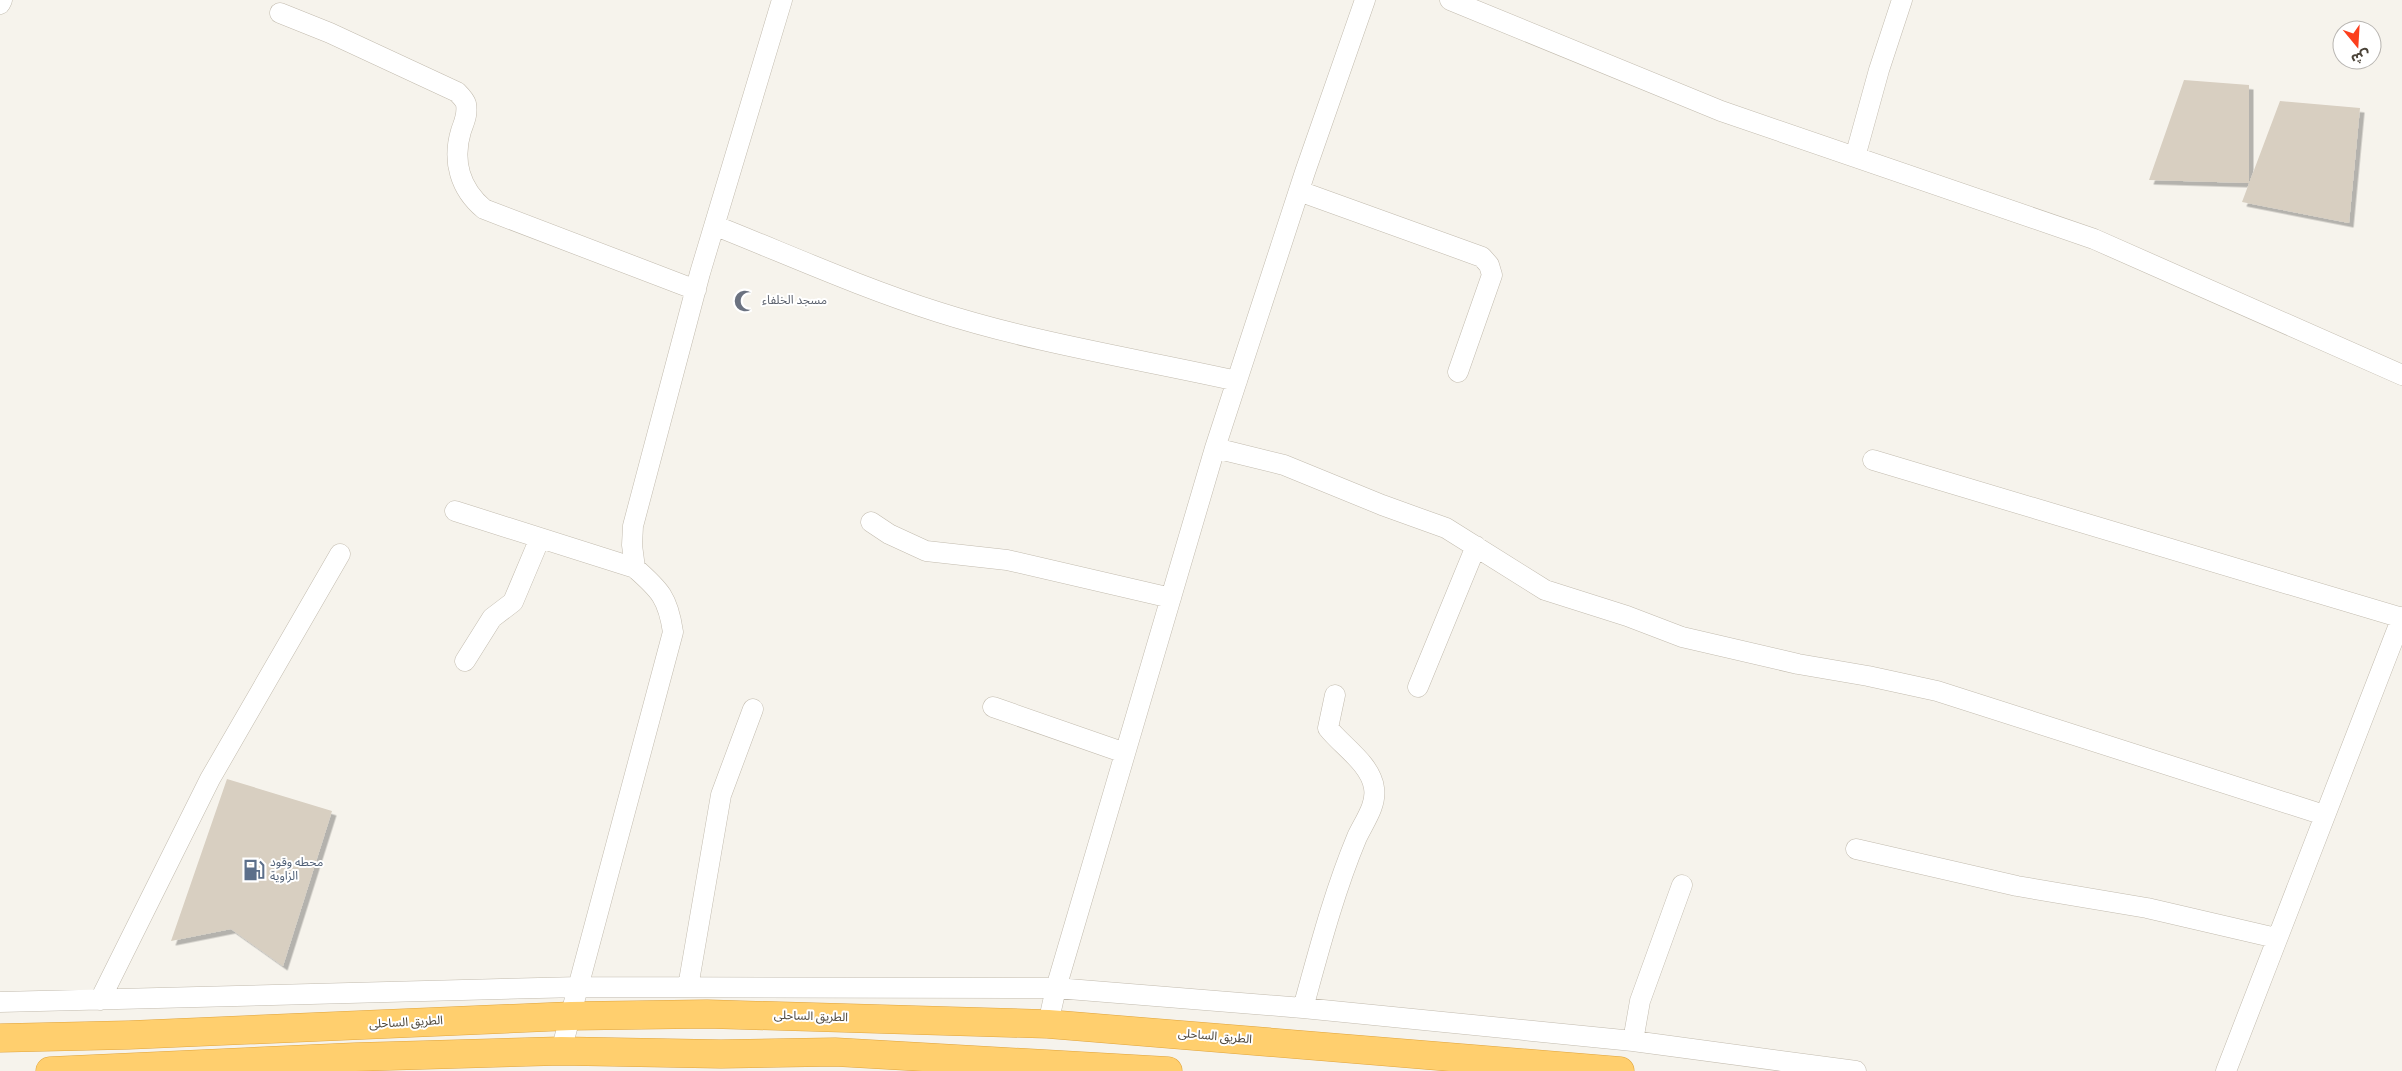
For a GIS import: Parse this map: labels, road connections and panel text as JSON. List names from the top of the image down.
{
  "streets": {
    "highway": ["الطريق الساحلى"]
  },
  "places": {
    "mosque": ["مسجد الخلفاء"],
    "fuel station": ["محطه وقود الزاوية"]
  },
  "north": "bottom"
}
